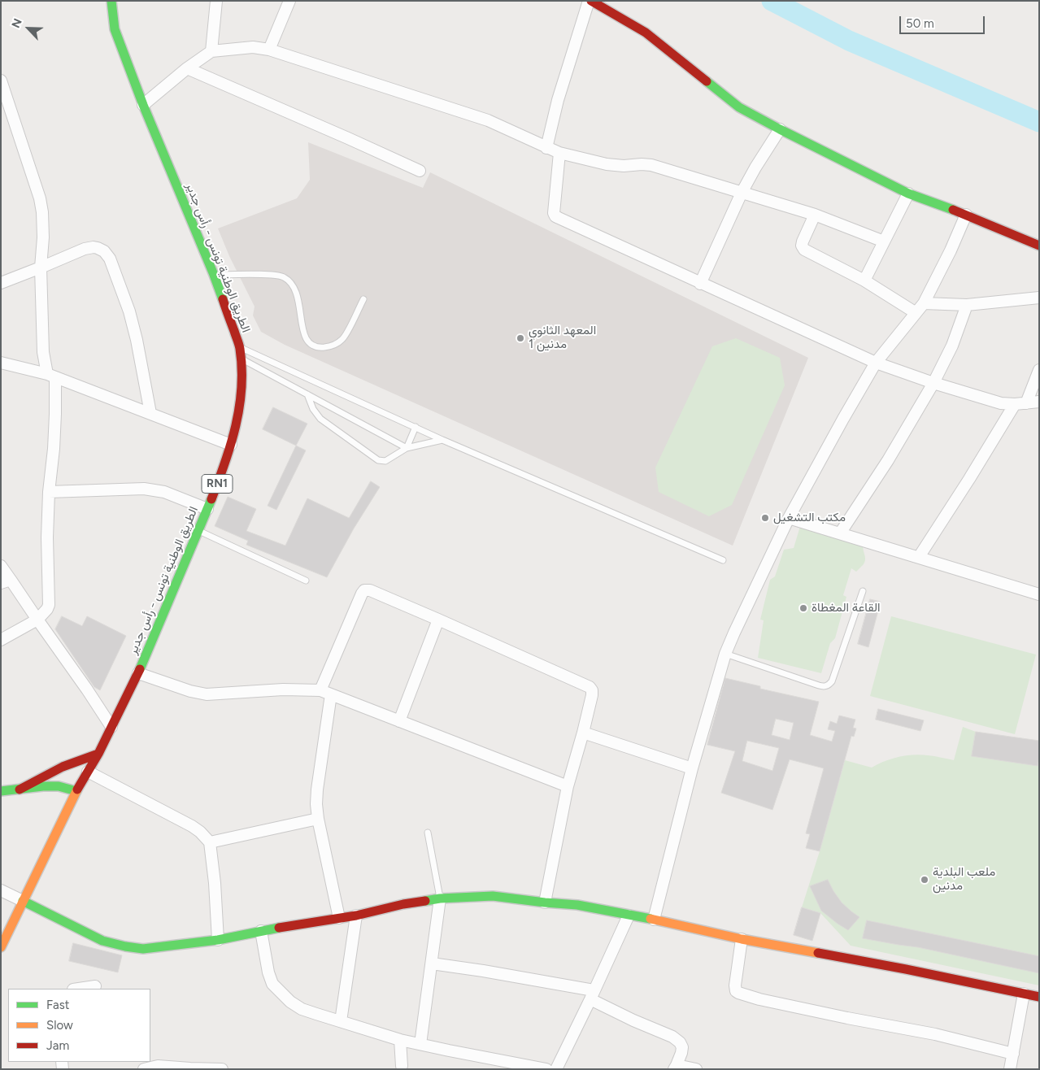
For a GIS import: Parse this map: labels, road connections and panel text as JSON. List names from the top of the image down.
{
  "streets": {
    "street": ["الطريق الوطنية تونس - رأس جدير", "RN1"]
  },
  "places": [
    "المعهد الثانوي مدنين 1",
    "مكتب التشغيل",
    "القاعة المغطاة",
    "ملعب البلدية مدنين"
  ],
  "legend": ["Fast", "Slow", "Jam"],
  "scale_bar": "50 m",
  "north": "top left"
}
